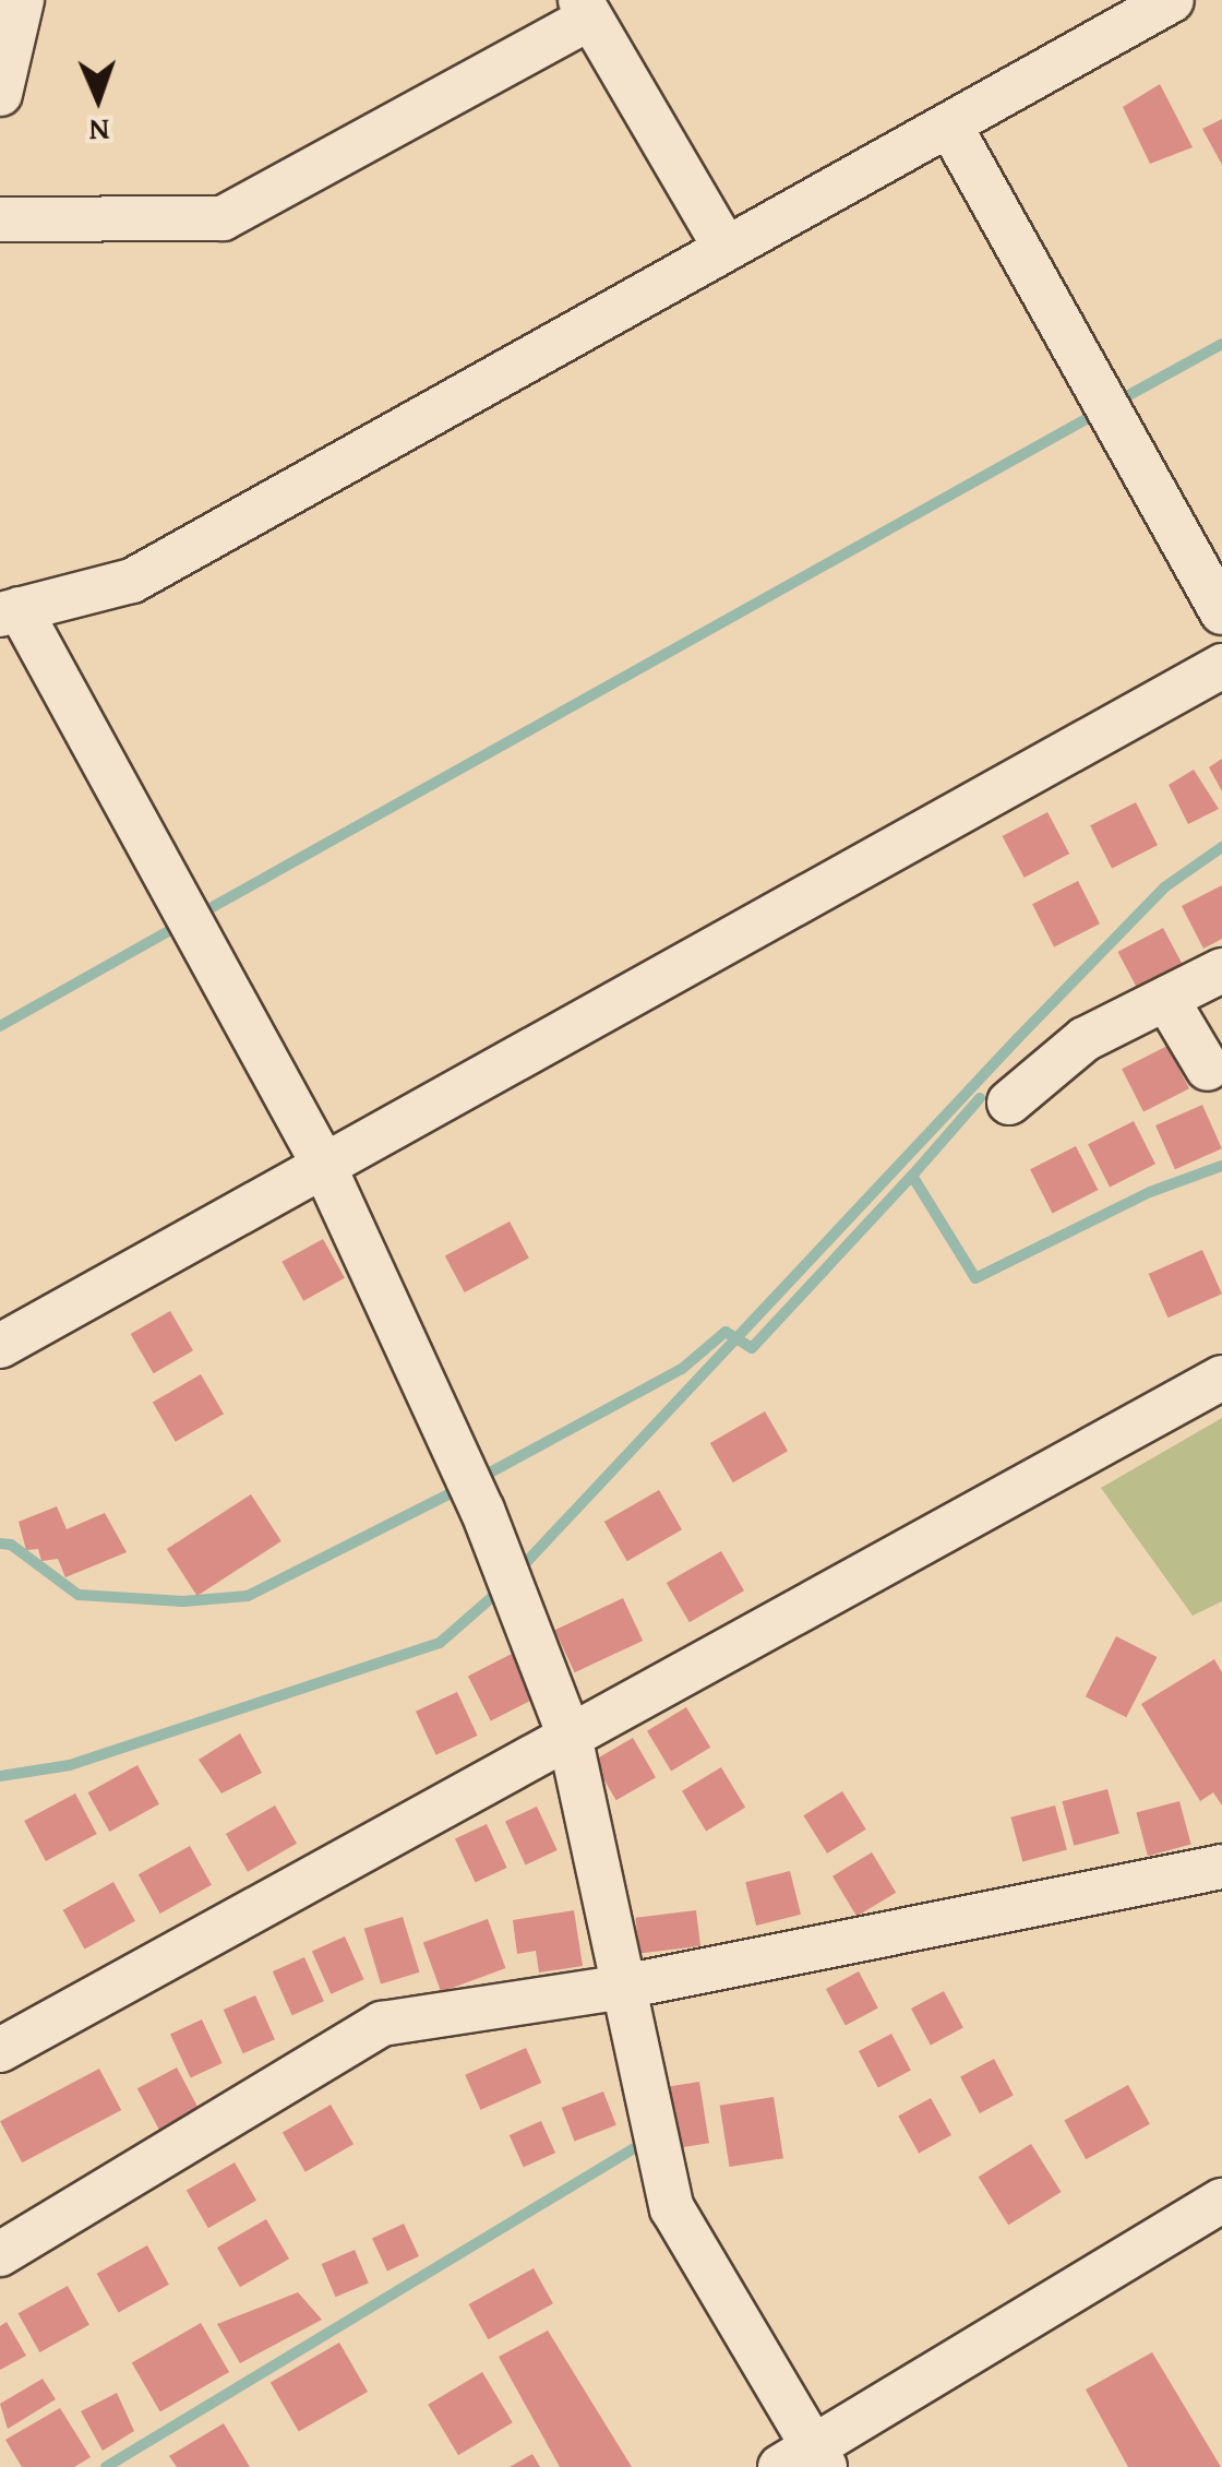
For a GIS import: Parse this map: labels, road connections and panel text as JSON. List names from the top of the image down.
{
  "north": "bottom"
}
